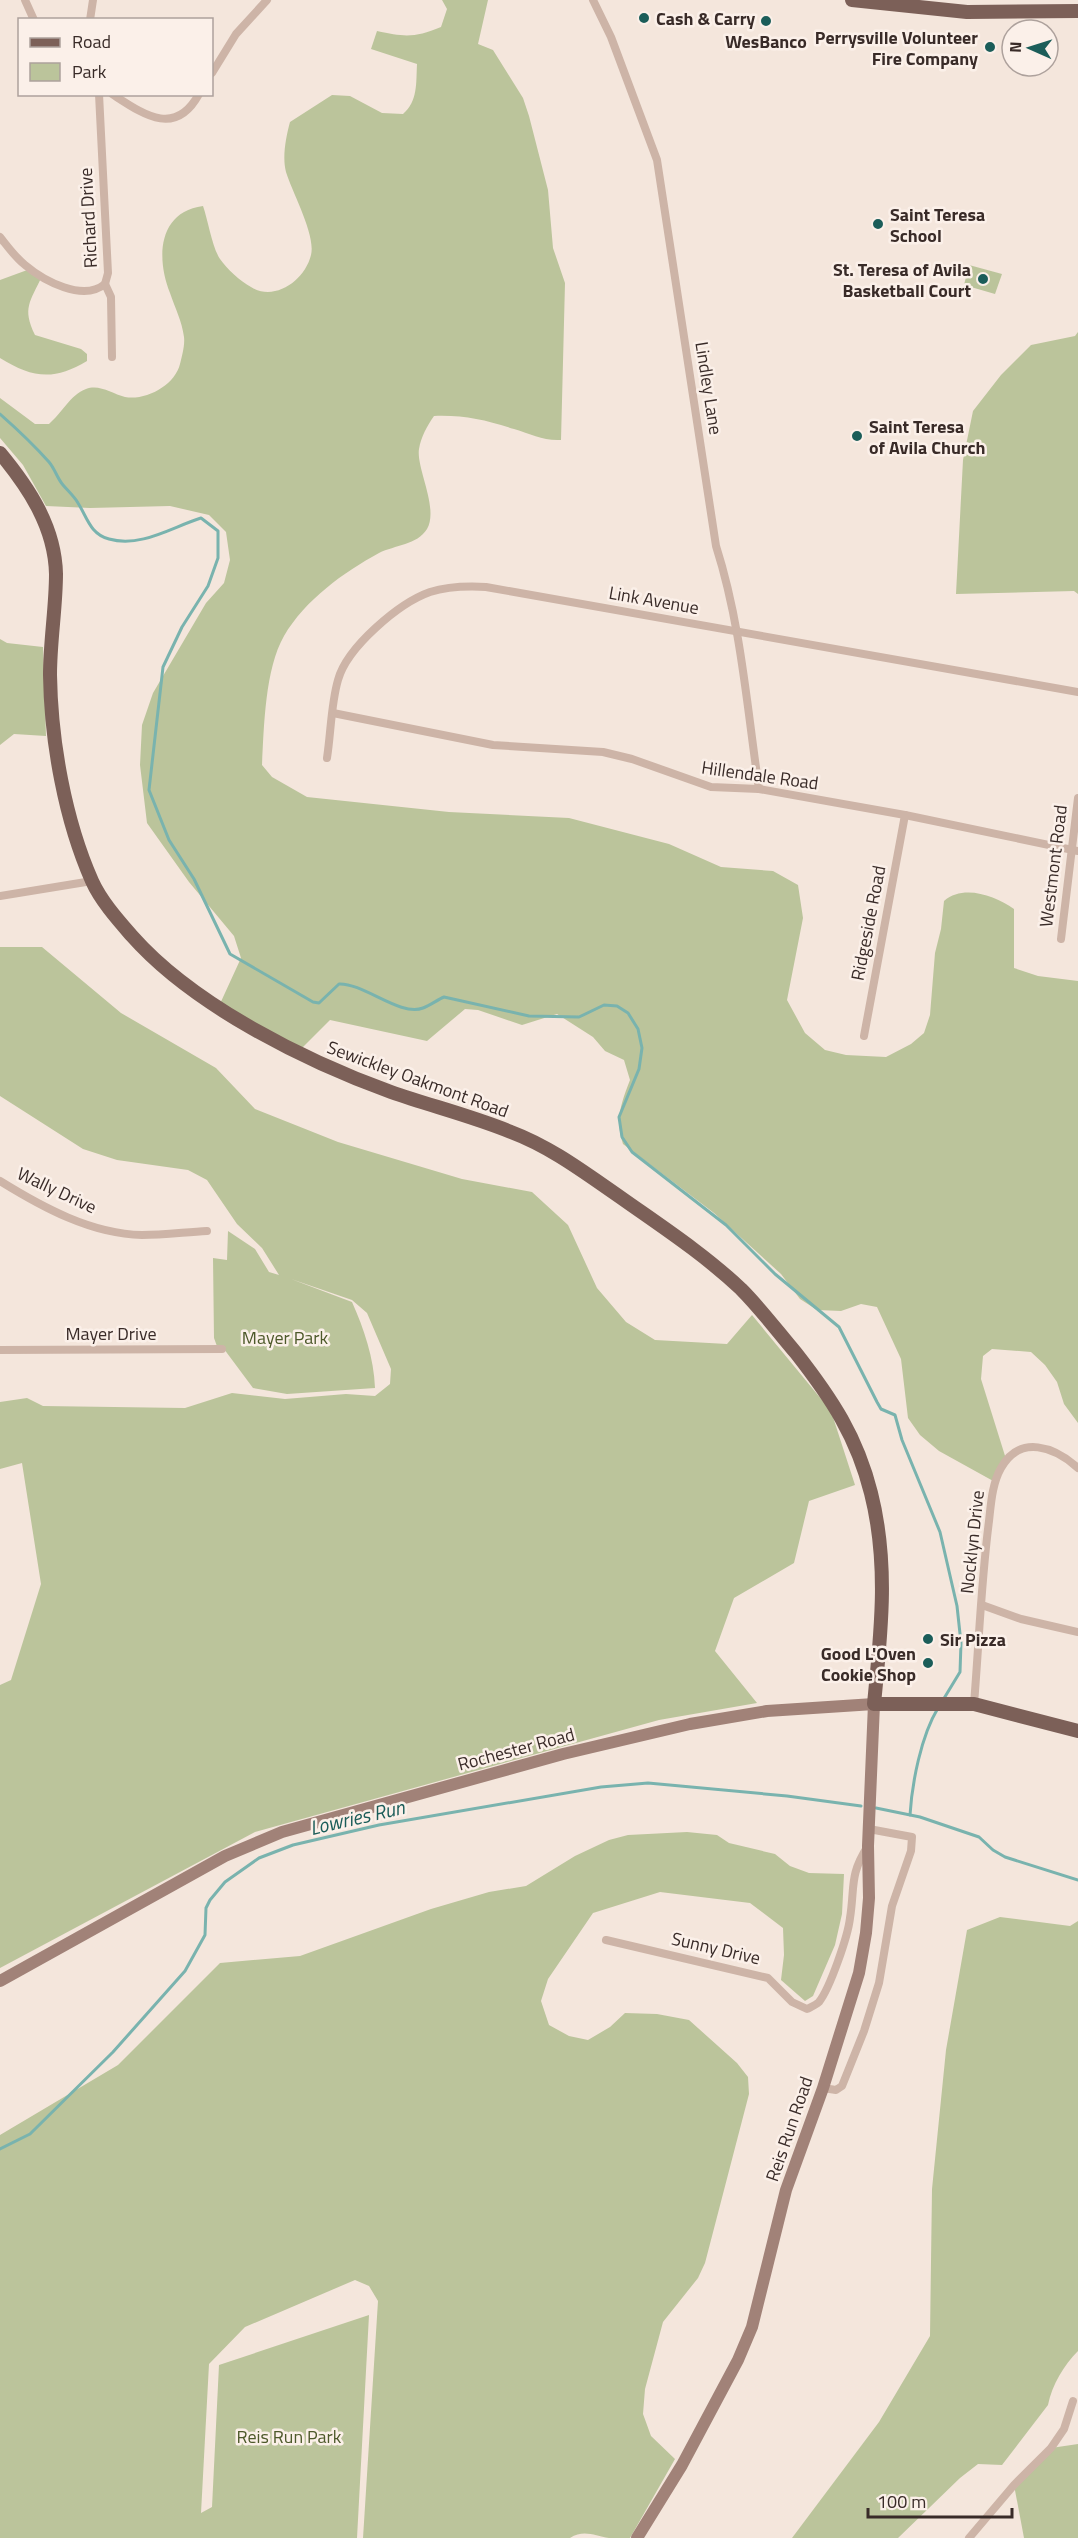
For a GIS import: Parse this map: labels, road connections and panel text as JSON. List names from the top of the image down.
{
  "streets": {
    "main road": ["Sewickley Oakmont Road", "Rochester Road"],
    "street": [
      "Richard Drive",
      "Lindley Lane",
      "Link Avenue",
      "Hillendale Road",
      "Westmont Road",
      "Ridgeside Road",
      "Wally Drive",
      "Mayer Drive",
      "Nocklyn Drive",
      "Sunny Drive",
      "Reis Run Road"
    ]
  },
  "crossings": [
    ["Lindley Lane", "Link Avenue"],
    ["Lindley Lane", "Hillendale Road"],
    ["Link Avenue", "Hillendale Road"],
    ["Hillendale Road", "Westmont Road"],
    ["Hillendale Road", "Ridgeside Road"],
    ["Sewickley Oakmont Road", "Rochester Road"],
    ["Sewickley Oakmont Road", "Reis Run Road"],
    ["Nocklyn Drive", "Rochester Road"],
    ["Rochester Road", "Reis Run Road"],
    ["Sunny Drive", "Reis Run Road"]
  ],
  "water": ["Lowries Run"],
  "parks": ["Mayer Park", "Reis Run Park"],
  "places": [
    "Cash & Carry",
    "WesBanco",
    "Perrysville Volunteer Fire Company",
    "Saint Teresa School",
    "St. Teresa of Avila Basketball Court",
    "Saint Teresa of Avila Church",
    "Sir Pizza",
    "Good L'Oven Cookie Shop"
  ],
  "legend": ["Road", "Park"],
  "scale_bar": "100 m",
  "north": "left"
}
